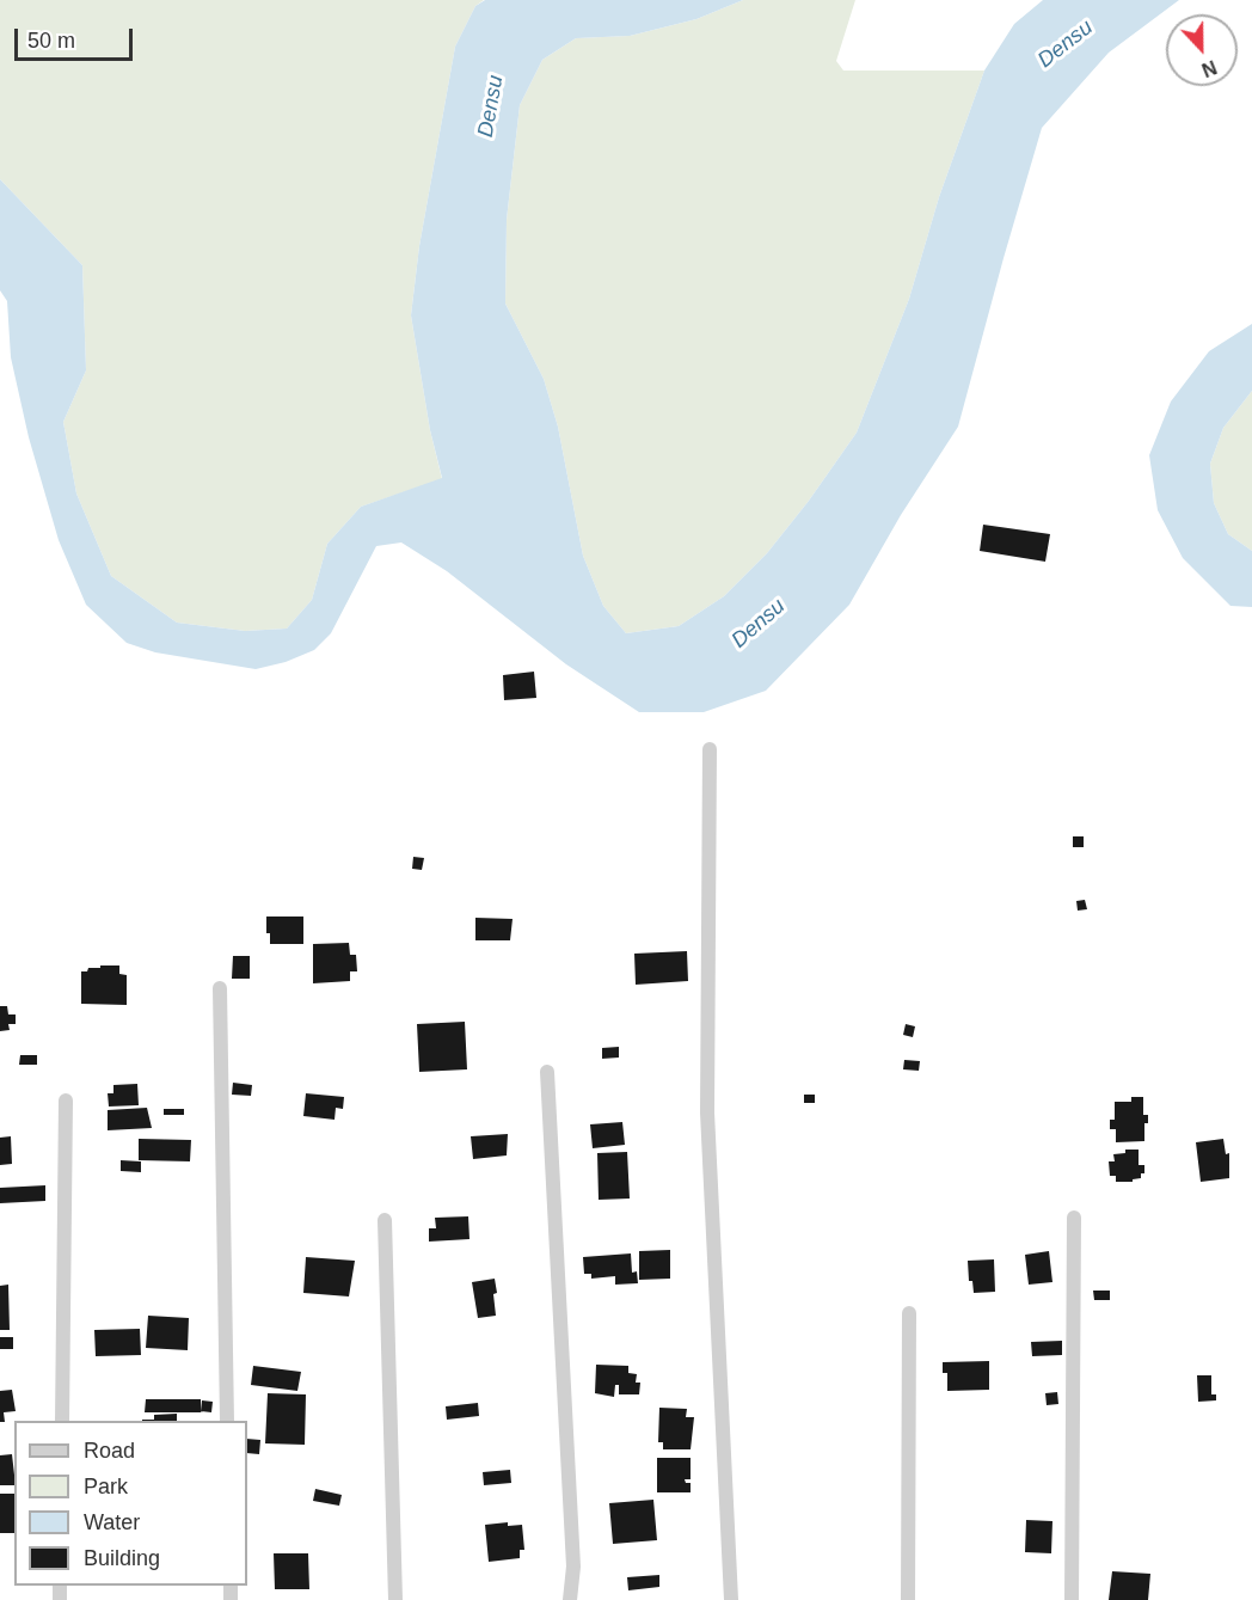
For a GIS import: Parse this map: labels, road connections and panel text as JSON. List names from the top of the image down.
{
  "water": ["Densu"],
  "legend": [
    "Road",
    "Park",
    "Water",
    "Building"
  ],
  "scale_bar": "50 m",
  "north": "bottom"
}
